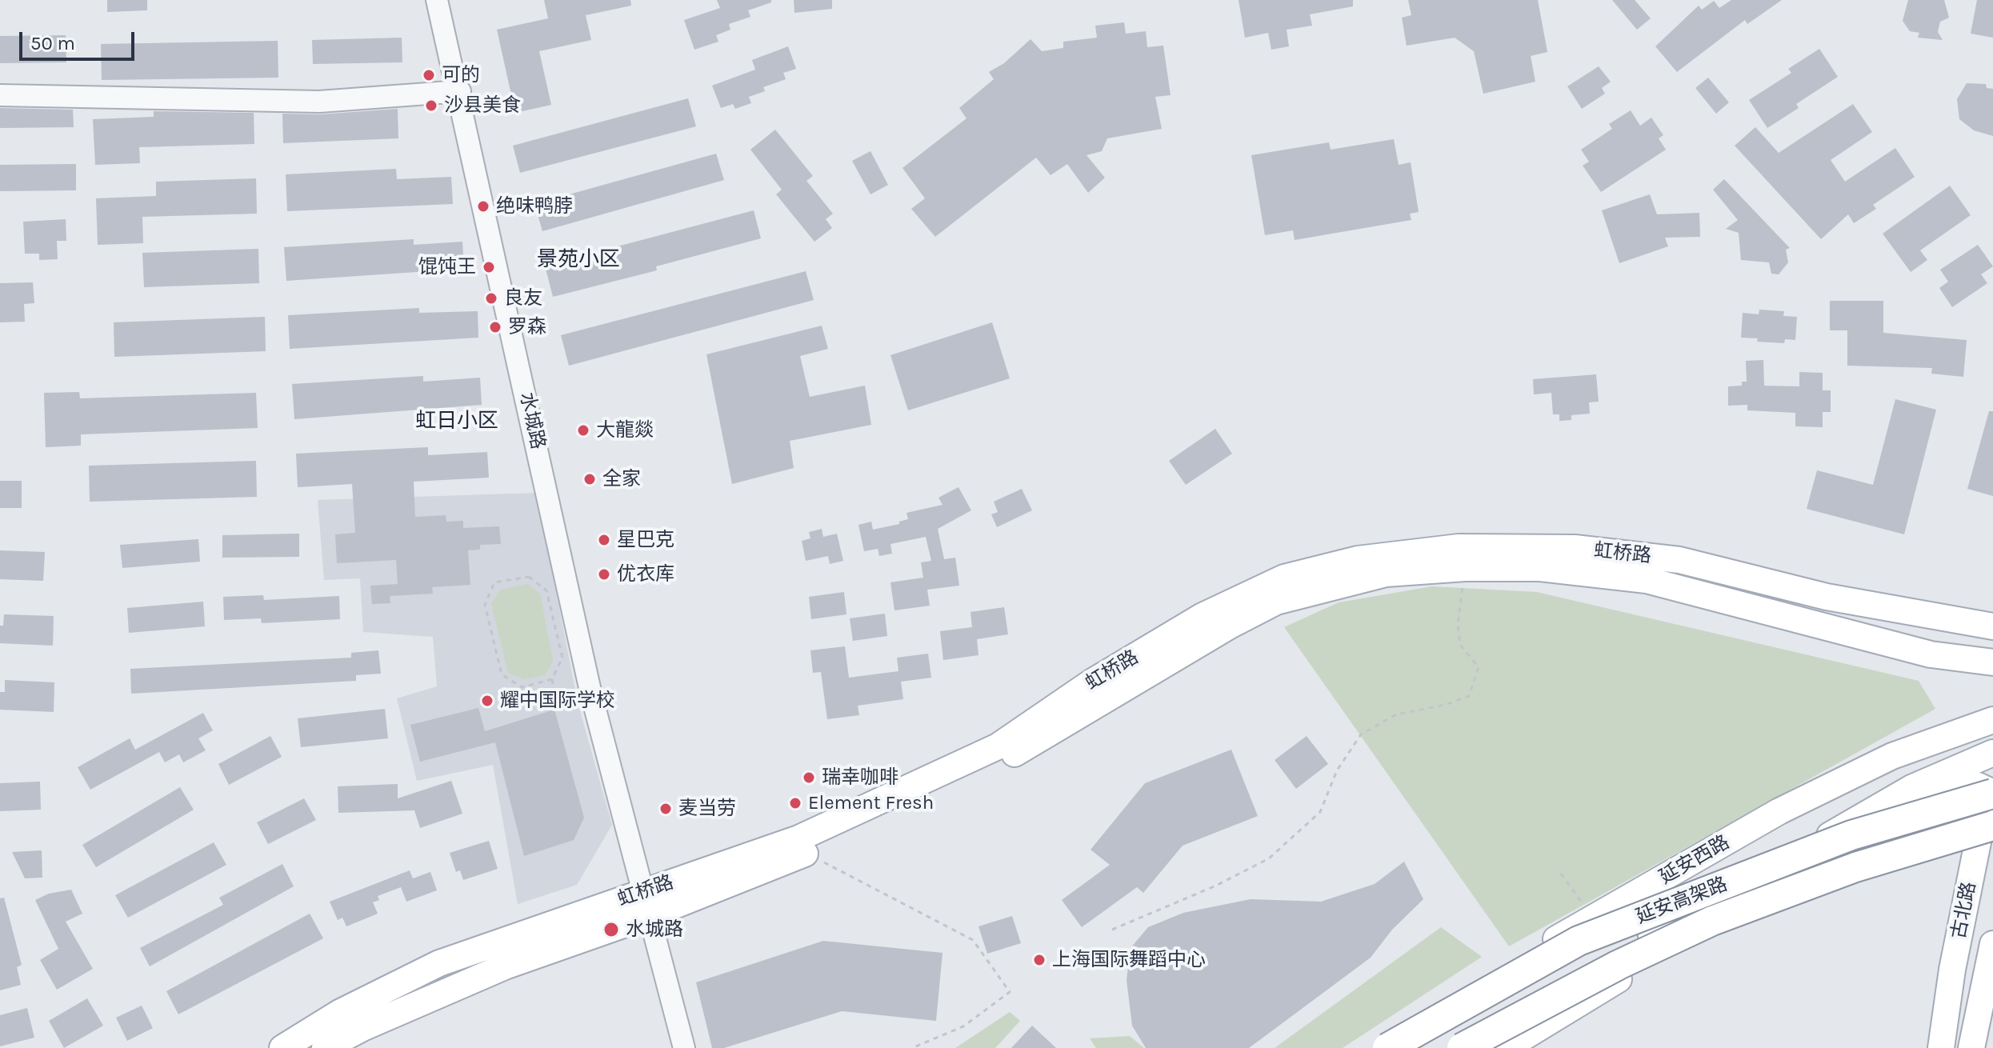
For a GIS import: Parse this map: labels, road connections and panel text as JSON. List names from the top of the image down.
{
  "streets": {
    "highway": ["延安高架路"],
    "main road": ["虹桥路", "延安西路", "古北路"],
    "street": ["水城路"]
  },
  "crossings": [
    ["水城路", "虹桥路"],
    ["延安高架路", "古北路"]
  ],
  "districts": ["景苑小区", "虹日小区"],
  "places": [
    "可的",
    "沙县美食",
    "绝味鸭脖",
    "馄饨王",
    "良友",
    "罗森",
    "大龍燚",
    "全家",
    "星巴克",
    "优衣库",
    "耀中国际学校",
    "瑞幸咖啡",
    "Element Fresh",
    "麦当劳",
    "水城路",
    "上海国际舞蹈中心"
  ],
  "scale_bar": "50 m"
}
